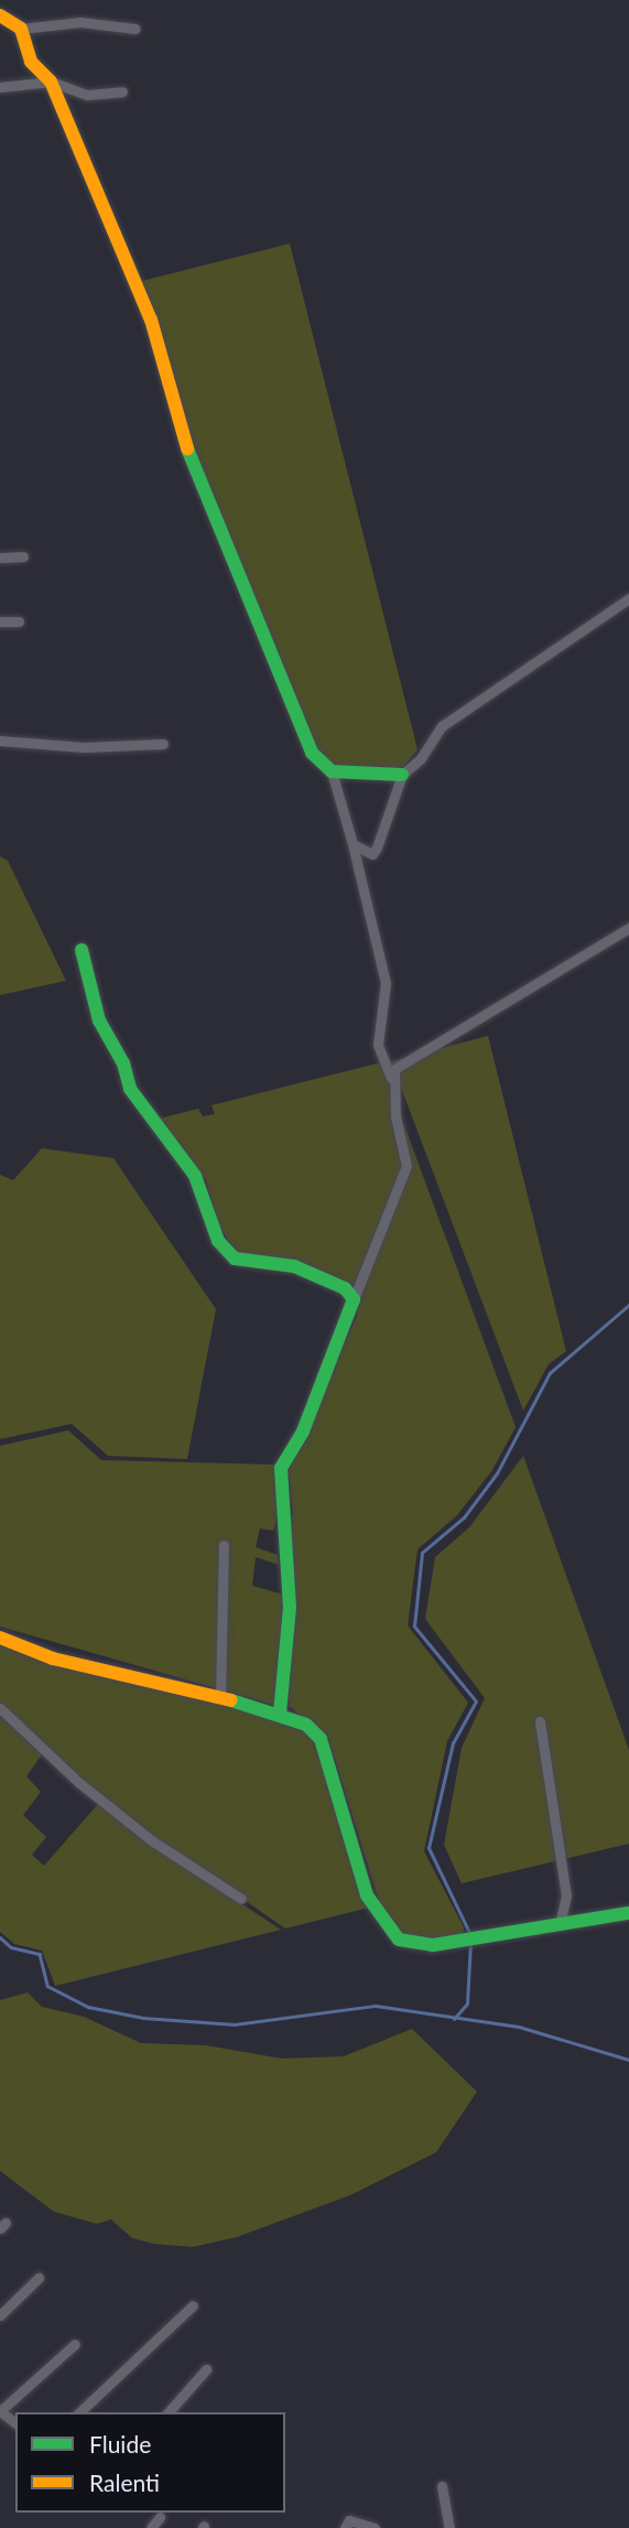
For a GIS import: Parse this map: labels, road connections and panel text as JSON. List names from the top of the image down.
{
  "legend": ["Fluide", "Ralenti"]
}
